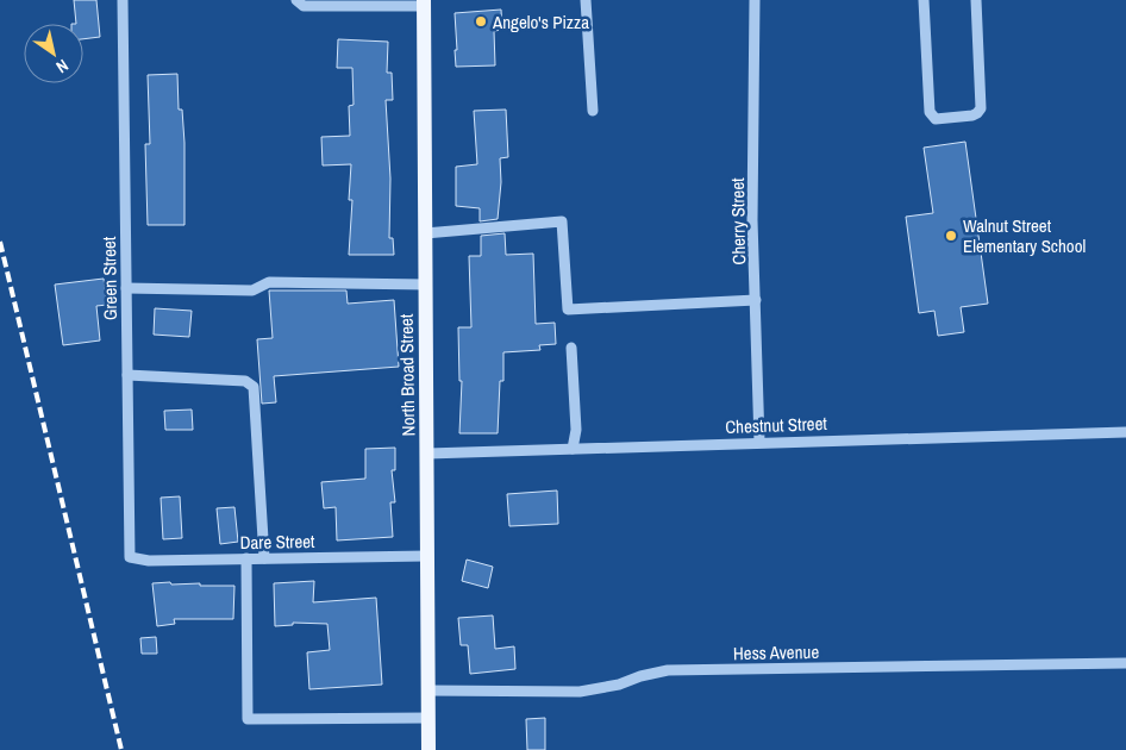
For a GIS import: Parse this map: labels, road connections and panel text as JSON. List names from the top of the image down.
{
  "streets": {
    "main road": ["North Broad Street"],
    "street": [
      "Cherry Street",
      "Green Street",
      "Chestnut Street",
      "Dare Street",
      "Hess Avenue"
    ]
  },
  "crossings": [
    ["Cherry Street", "Chestnut Street"],
    ["Green Street", "Dare Street"],
    ["North Broad Street", "Chestnut Street"],
    ["North Broad Street", "Dare Street"],
    ["North Broad Street", "Hess Avenue"]
  ],
  "places": ["Angelo's Pizza", "Walnut Street Elementary School"],
  "north": "bottom right"
}
